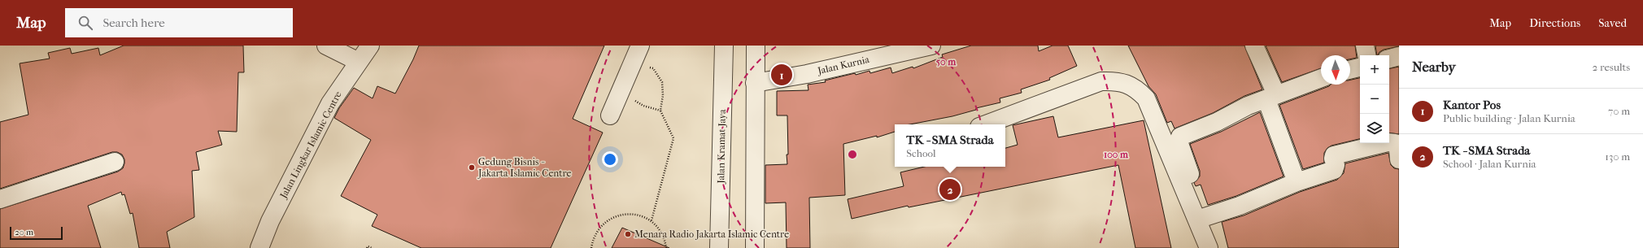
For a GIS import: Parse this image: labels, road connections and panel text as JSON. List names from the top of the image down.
{
  "streets": {
    "street": ["Jalan Kurnia", "Jalan Lingkar Islamic Centre", "Jalan Kramat Jaya"]
  },
  "places": ["Gedung Bisnis - Jakarta Islamic Centre", "Menara Radio Jakarta Islamic Centre"],
  "scale_bar": "20 m",
  "north": "bottom",
  "page": {
    "header": "Map",
    "search": "Search here",
    "nav": ["Map", "Directions", "Saved"],
    "heading": ["Nearby", "2 results"],
    "map_buttons": ["+", "−"],
    "pins": ["1", "2"],
    "list": [
      {
        "mark": "1",
        "name": "Kantor Pos",
        "note": "Public building · Jalan Kurnia",
        "value": "70 m"
      },
      {
        "mark": "2",
        "name": "TK - SMA Strada",
        "note": "School · Jalan Kurnia",
        "value": "130 m"
      }
    ],
    "popup": ["TK - SMA Strada", "School"],
    "scale": "20 m"
  },
  "rings": ["50 m", "100 m"]
}
